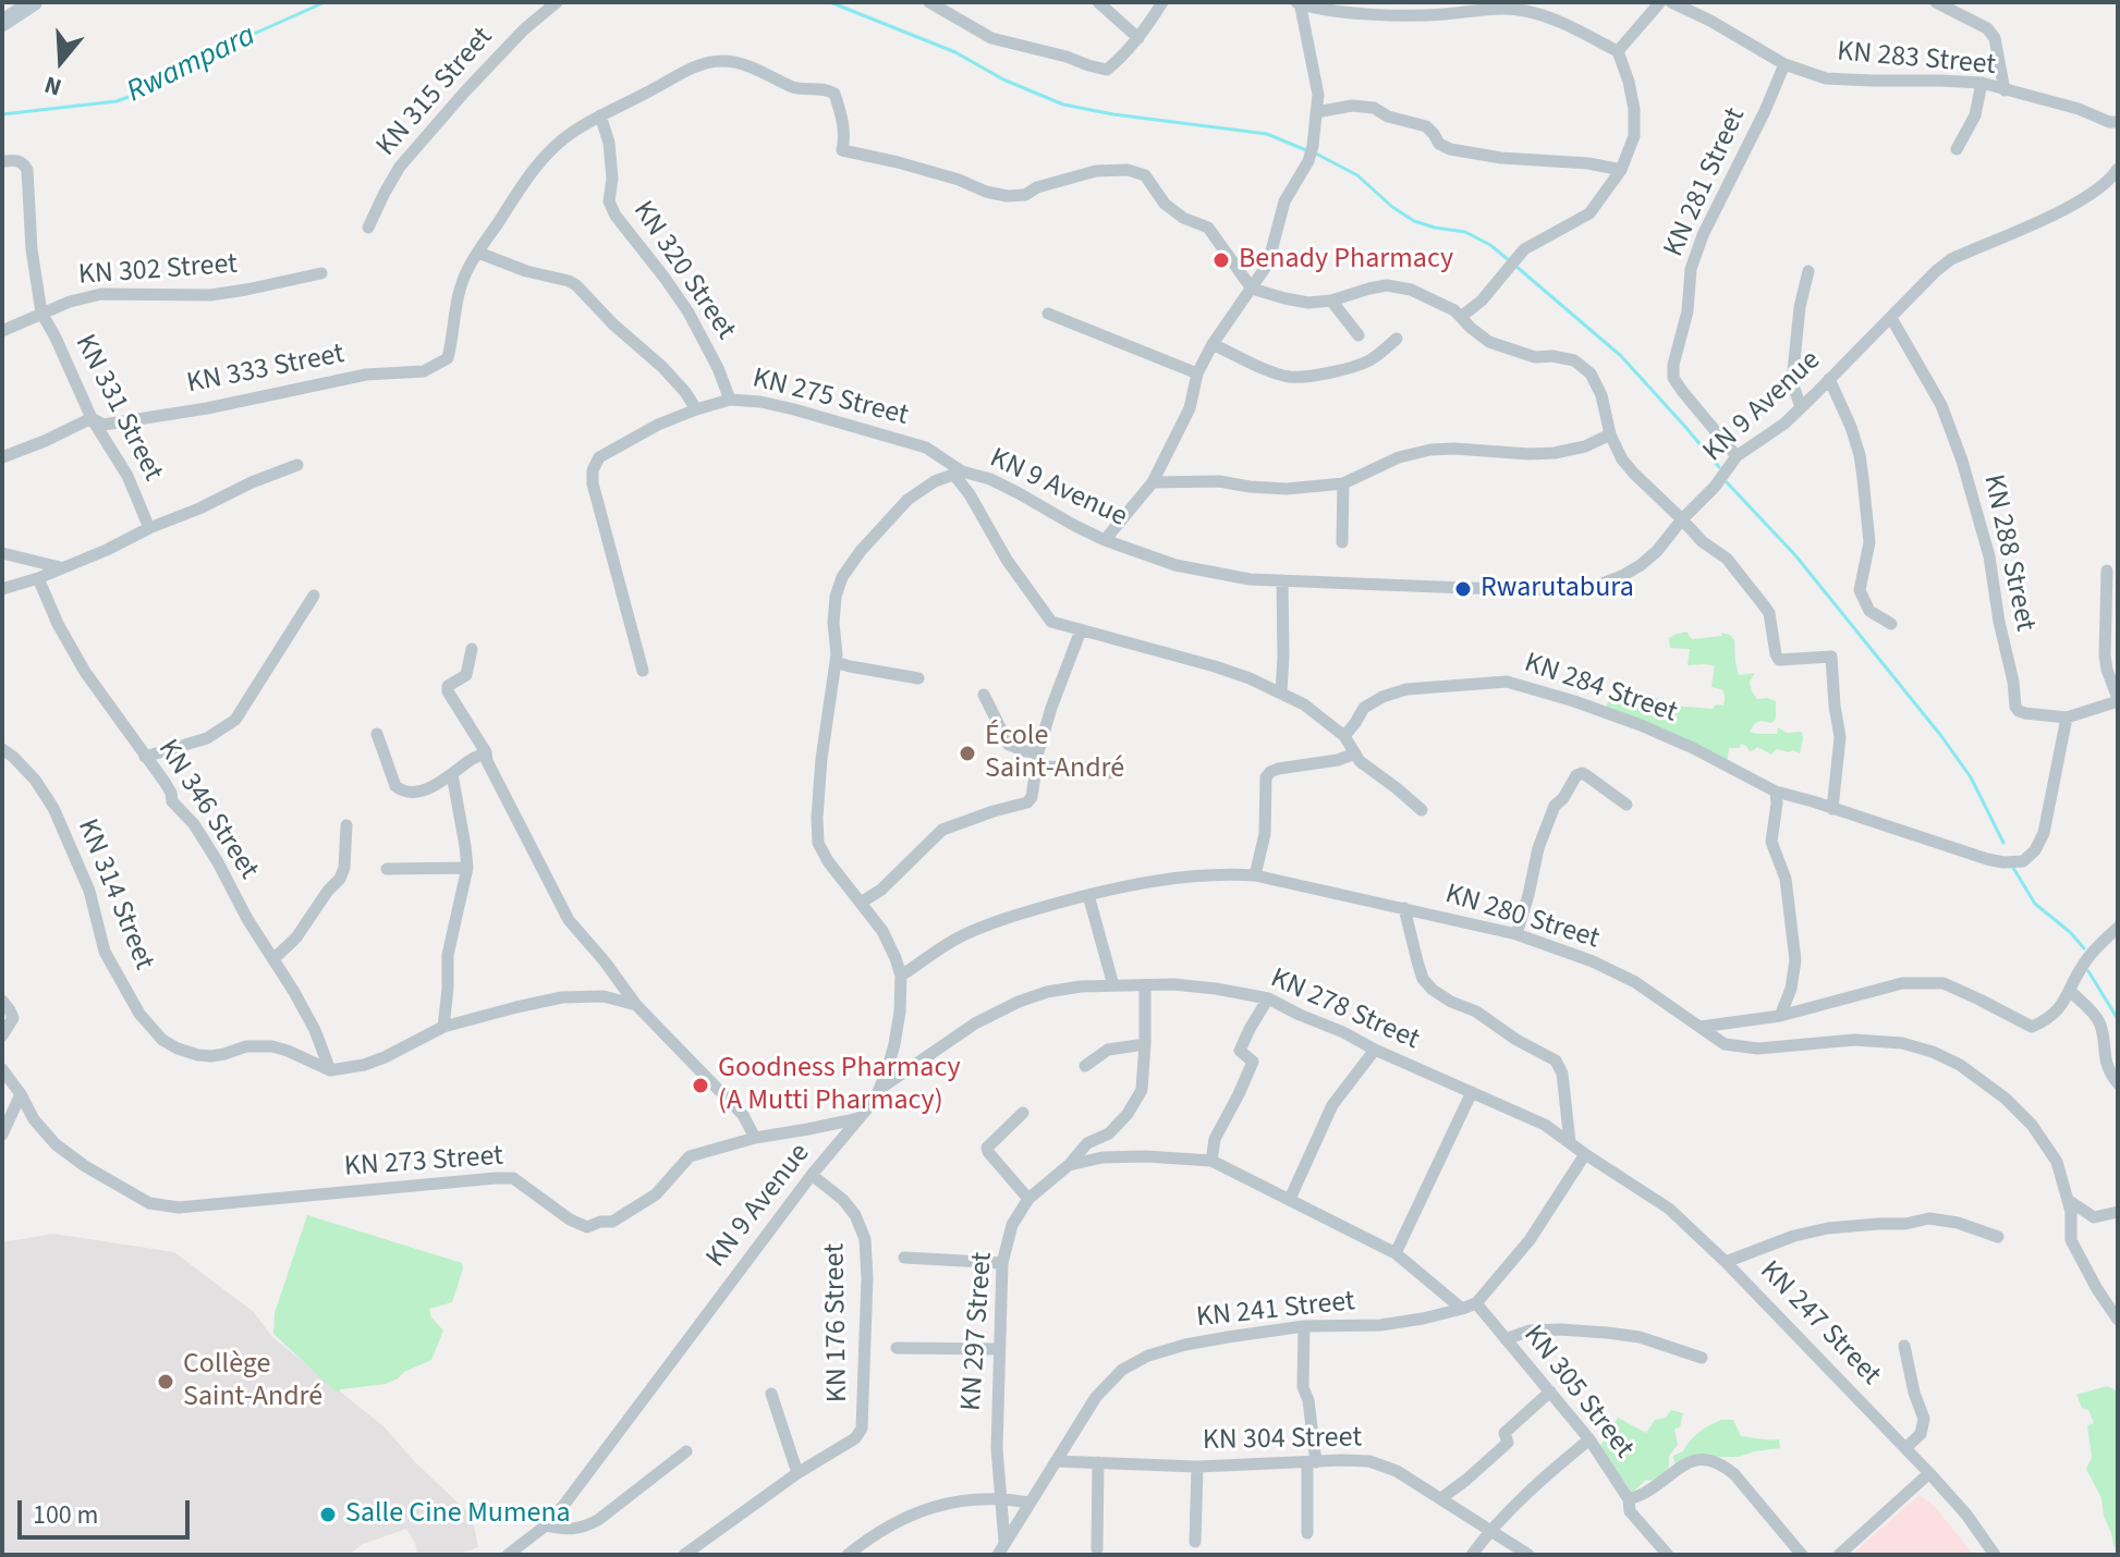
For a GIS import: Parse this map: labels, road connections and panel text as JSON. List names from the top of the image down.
{
  "streets": {
    "street": [
      "KN 283 Street",
      "KN 315 Street",
      "KN 281 Street",
      "KN 302 Street",
      "KN 320 Street",
      "KN 333 Street",
      "KN 275 Street",
      "KN 9 Avenue",
      "KN 331 Street",
      "KN 288 Street",
      "KN 284 Street",
      "KN 346 Street",
      "KN 314 Street",
      "KN 280 Street",
      "KN 278 Street",
      "KN 273 Street",
      "KN 241 Street",
      "KN 176 Street",
      "KN 247 Street",
      "KN 297 Street",
      "KN 305 Street",
      "KN 304 Street"
    ]
  },
  "crossings": [
    ["KN 283 Street", "KN 281 Street"],
    ["KN 281 Street", "KN 9 Avenue"],
    ["KN 302 Street", "KN 331 Street"],
    ["KN 320 Street", "KN 275 Street"],
    ["KN 333 Street", "KN 331 Street"],
    ["KN 275 Street", "KN 9 Avenue"],
    ["KN 9 Avenue", "KN 288 Street"],
    ["KN 9 Avenue", "KN 280 Street"],
    ["KN 9 Avenue", "KN 278 Street"],
    ["KN 9 Avenue", "KN 273 Street"],
    ["KN 9 Avenue", "KN 176 Street"],
    ["KN 288 Street", "KN 284 Street"],
    ["KN 346 Street", "KN 314 Street"],
    ["KN 278 Street", "KN 241 Street"],
    ["KN 278 Street", "KN 247 Street"],
    ["KN 241 Street", "KN 247 Street"],
    ["KN 241 Street", "KN 297 Street"],
    ["KN 241 Street", "KN 305 Street"],
    ["KN 241 Street", "KN 304 Street"]
  ],
  "water": ["Rwampara"],
  "places": [
    "Benady Pharmacy",
    "Rwarutabura",
    "École Saint-André",
    "Goodness Pharmacy (A Mutti Pharmacy)",
    "Collège Saint-André",
    "Salle Cine Mumena"
  ],
  "scale_bar": "100 m",
  "north": "bottom"
}
